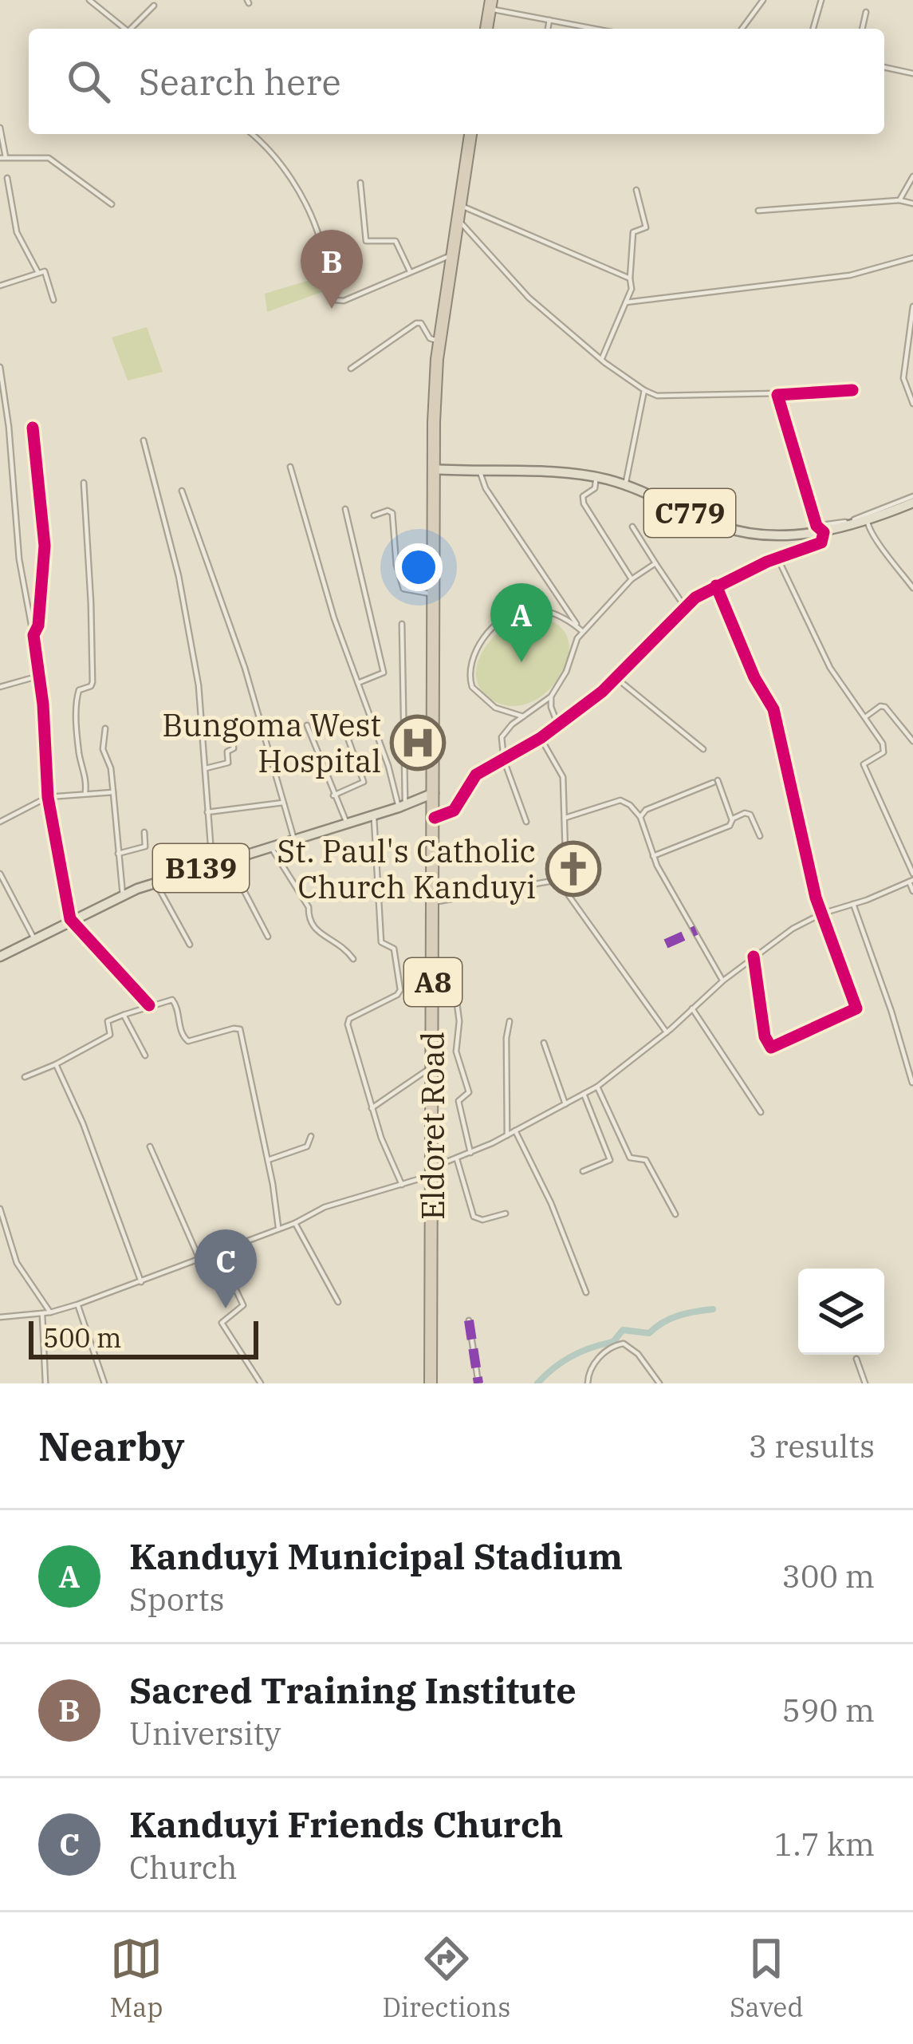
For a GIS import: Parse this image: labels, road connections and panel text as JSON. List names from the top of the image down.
{
  "streets": {
    "highway": ["A8", "Eldoret Road"],
    "main road": ["C779", "B139"]
  },
  "crossings": [
    ["C779", "Eldoret Road"]
  ],
  "places": {
    "hospital": ["Bungoma West Hospital"],
    "church": ["St. Paul's Catholic Church Kanduyi"]
  },
  "scale_bar": "500 m",
  "page": {
    "search": "Search here",
    "pins": ["B", "A", "C"],
    "scale": "500 m",
    "heading": ["Nearby", "3 results"],
    "list": [
      {
        "mark": "A",
        "name": "Kanduyi Municipal Stadium",
        "note": "Sports",
        "value": "300 m"
      },
      {
        "mark": "B",
        "name": "Sacred Training Institute",
        "note": "University",
        "value": "590 m"
      },
      {
        "mark": "C",
        "name": "Kanduyi Friends Church",
        "note": "Church",
        "value": "1.7 km"
      }
    ],
    "nav": ["Map", "Directions", "Saved"]
  }
}
